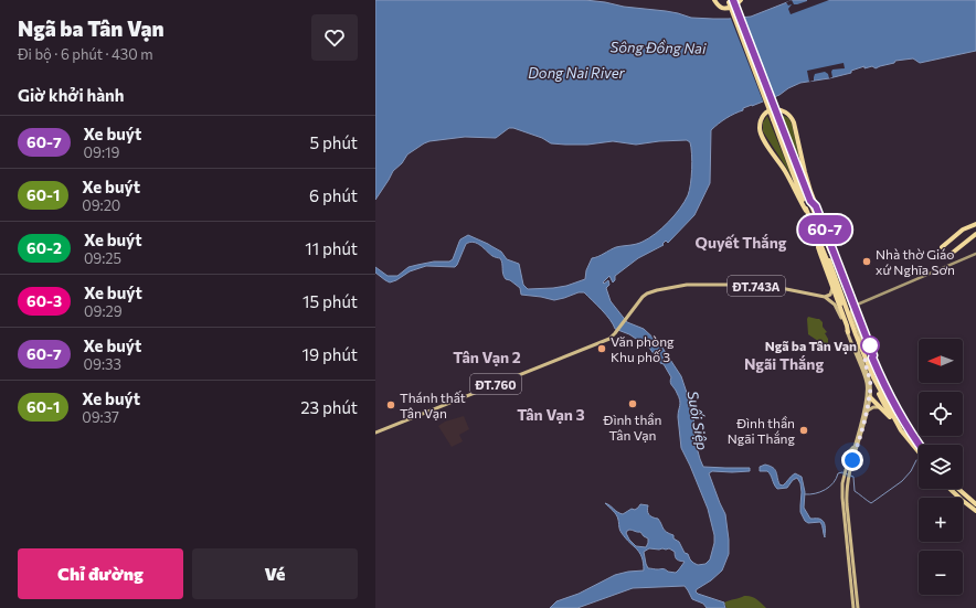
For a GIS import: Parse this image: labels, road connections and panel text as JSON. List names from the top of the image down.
{
  "streets": {
    "main road": ["ĐT.743A", "ĐT.760"]
  },
  "crossings": [
    ["ĐT.743A", "ĐT.760"]
  ],
  "districts": [
    "Quyết Thắng",
    "Tân Vạn 2",
    "Ngãi Thắng",
    "Tân Vạn 3"
  ],
  "water": ["Sông Đồng Nai", "Dong Nai River", "Suối Siệp"],
  "places": [
    "Nhà thờ Giáo xứ Nghĩa Sơn",
    "Ngã ba Tân Vạn",
    "Văn phòng Khu phố 3",
    "Đình thần Tân Vạn",
    "Thánh thất Tân Vạn",
    "Đình thần Ngãi Thắng"
  ],
  "lines": ["bus line 60-7"],
  "north": "left",
  "page": {
    "heading": [
      ["Ngã ba Tân Vạn", "Đi bộ · 6 phút · 430 m"],
      "Giờ khởi hành"
    ],
    "on_map": "60-7",
    "list": [
      {
        "mark": "60-7",
        "name": "Xe buýt",
        "note": "09:19",
        "value": "5 phút"
      },
      {
        "mark": "60-1",
        "name": "Xe buýt",
        "note": "09:20",
        "value": "6 phút"
      },
      {
        "mark": "60-2",
        "name": "Xe buýt",
        "note": "09:25",
        "value": "11 phút"
      },
      {
        "mark": "60-3",
        "name": "Xe buýt",
        "note": "09:29",
        "value": "15 phút"
      },
      {
        "mark": "60-7",
        "name": "Xe buýt",
        "note": "09:33",
        "value": "19 phút"
      },
      {
        "mark": "60-1",
        "name": "Xe buýt",
        "note": "09:37",
        "value": "23 phút"
      }
    ],
    "map_buttons": ["+", "−"],
    "buttons": ["Chỉ đường", "Vé"]
  }
}
